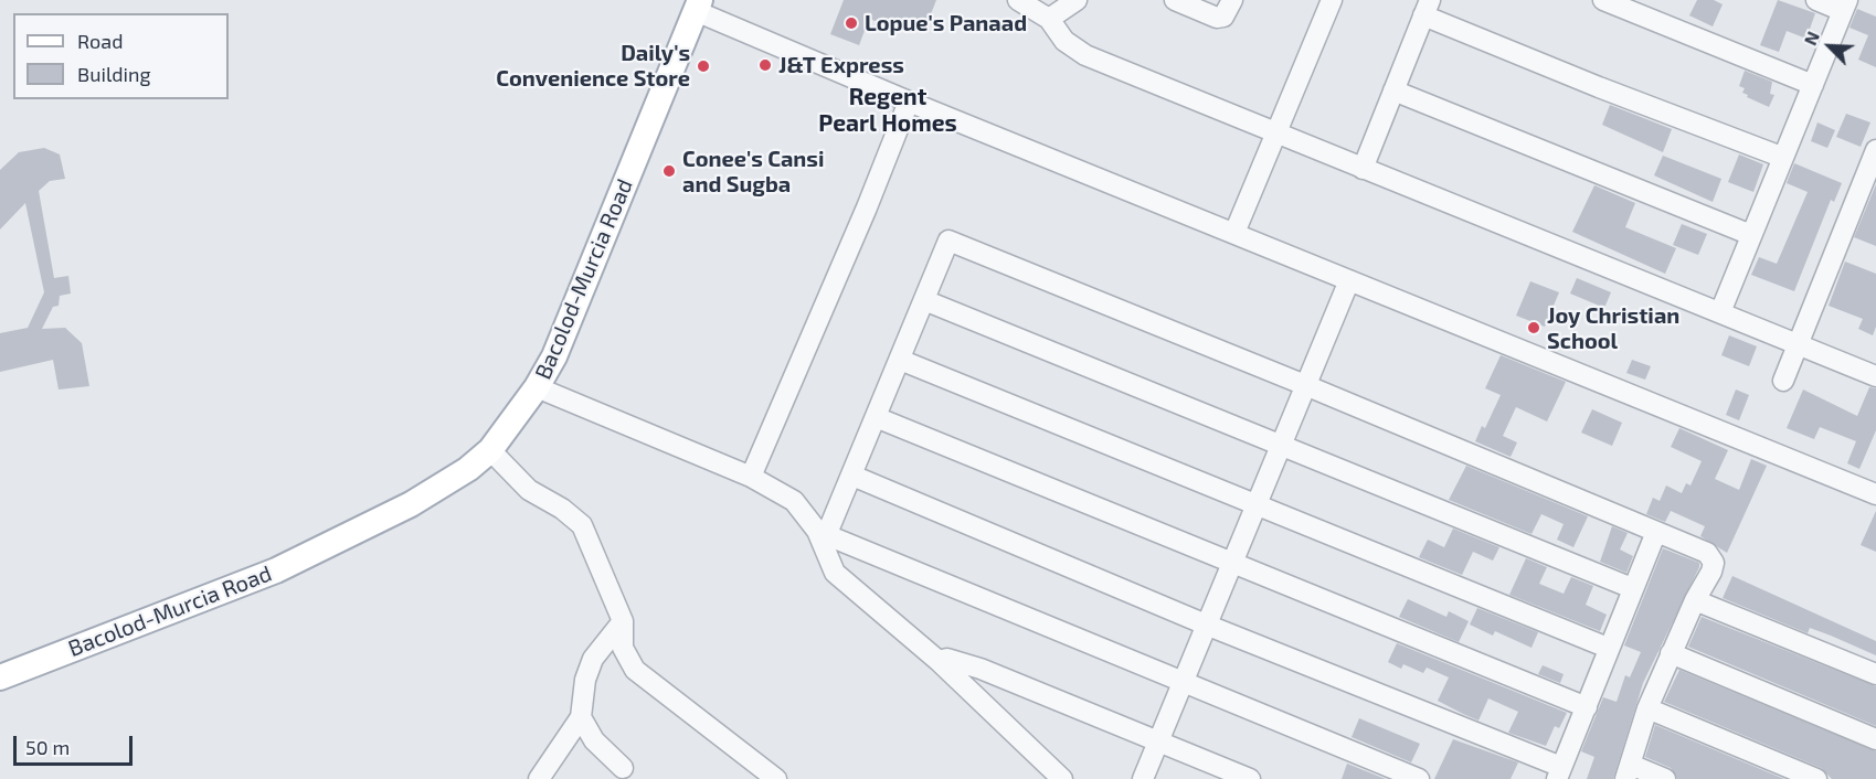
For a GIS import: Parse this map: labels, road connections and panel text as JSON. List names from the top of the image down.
{
  "streets": {
    "main road": ["Bacolod-Murcia Road"]
  },
  "districts": ["Regent Pearl Homes"],
  "places": [
    "Lopue's Panaad",
    "J&T Express",
    "Daily's Convenience Store",
    "Conee's Cansi and Sugba",
    "Joy Christian School"
  ],
  "legend": ["Road", "Building"],
  "scale_bar": "50 m",
  "north": "top left"
}
